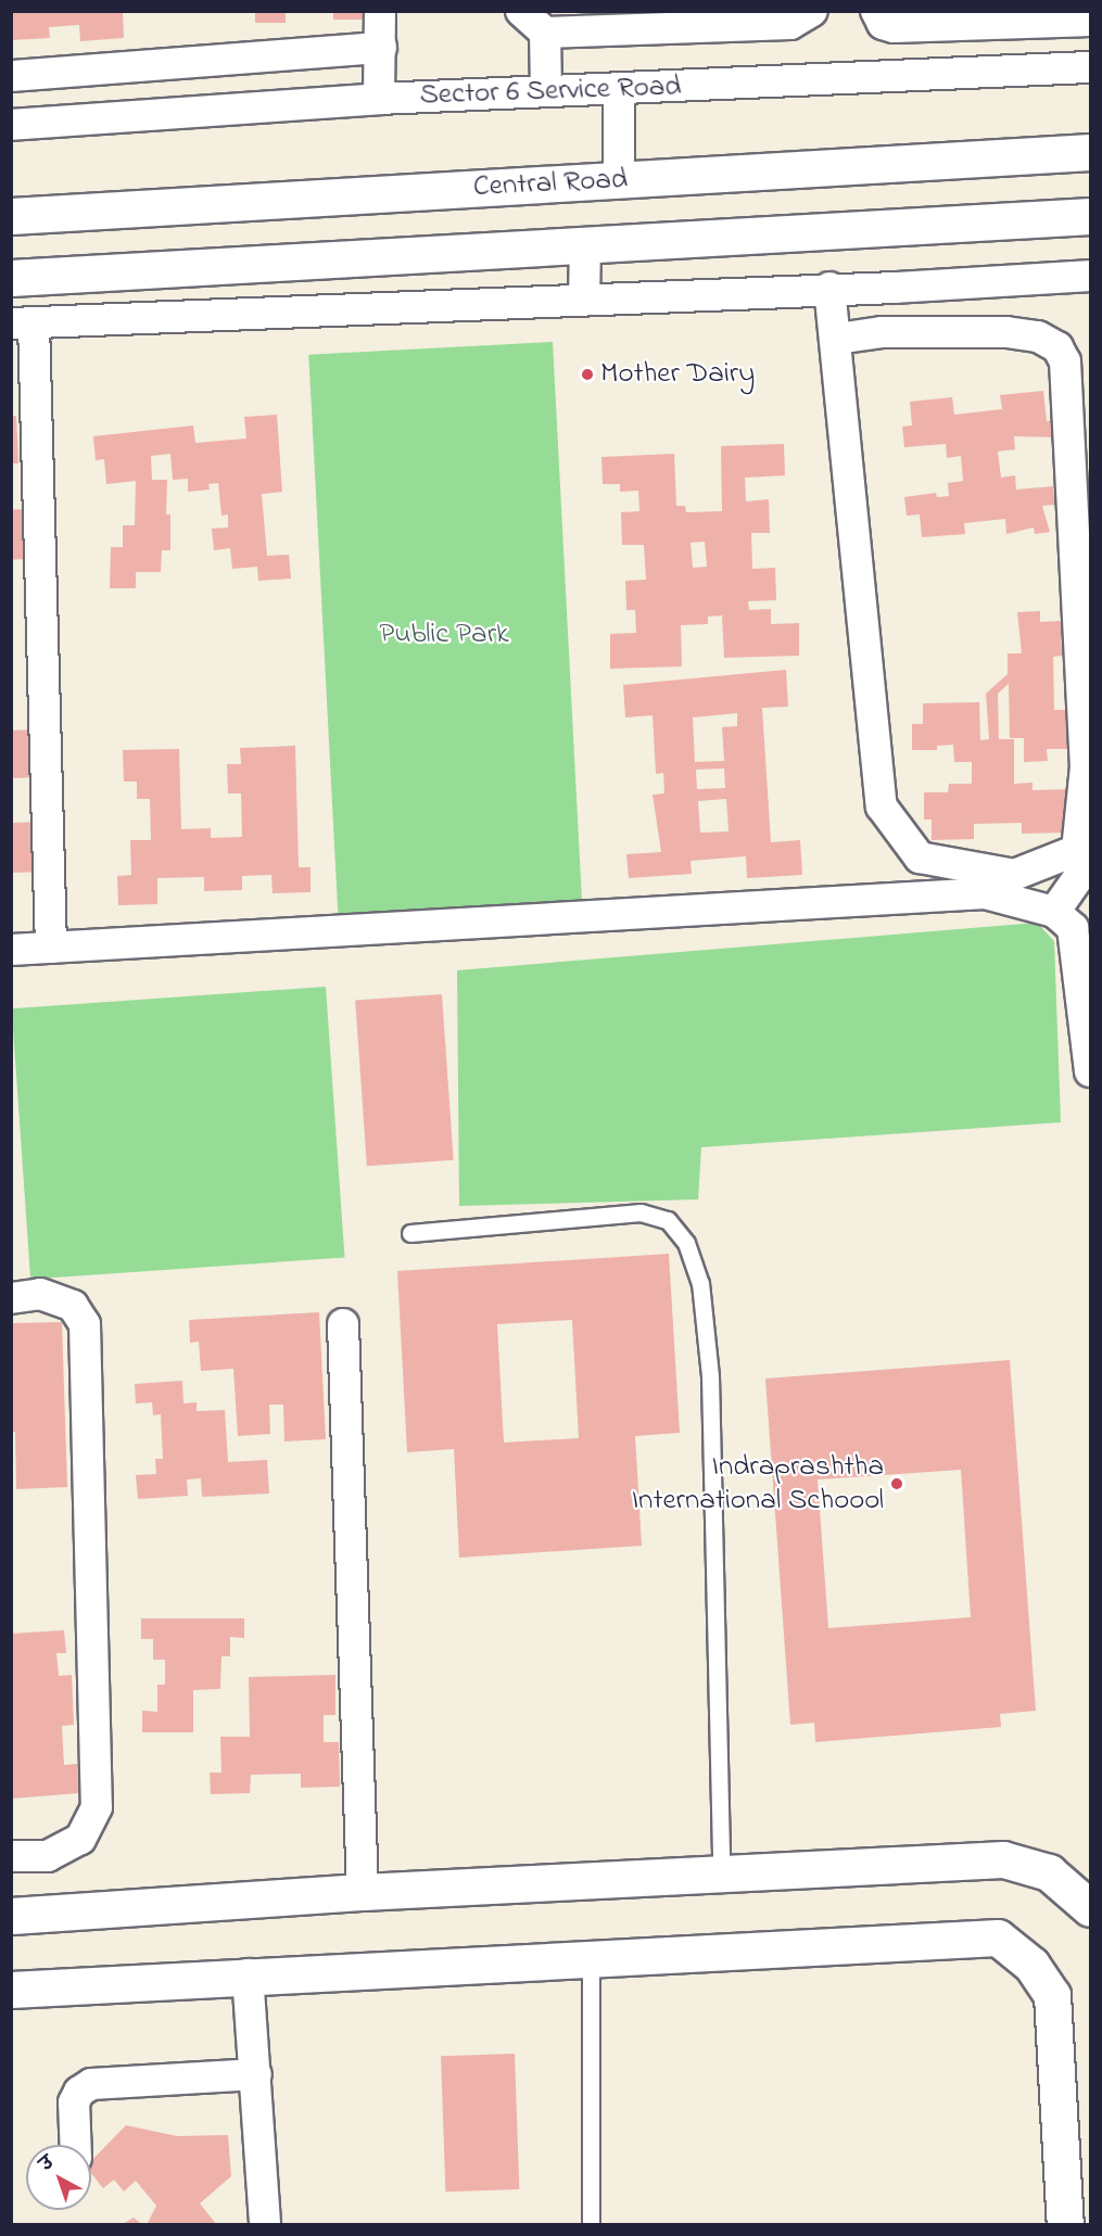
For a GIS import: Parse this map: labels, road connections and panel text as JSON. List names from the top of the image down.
{
  "streets": {
    "street": ["Sector 6 Service Road", "Central Road"]
  },
  "parks": ["Public Park"],
  "places": ["Mother Dairy", "Indraprashtha International Schoool"],
  "north": "top left"
}
